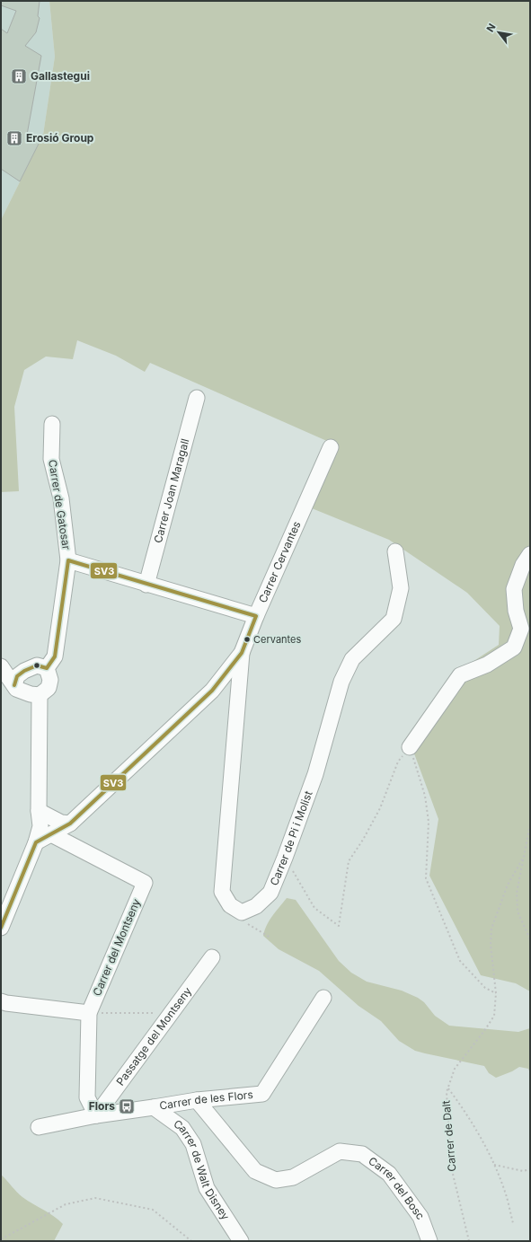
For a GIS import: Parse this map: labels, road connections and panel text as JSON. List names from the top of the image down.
{
  "streets": {
    "street": [
      "Carrer Joan Maragall",
      "Carrer de Gatosar",
      "Carrer Cervantes",
      "Carrer de Pi i Molist",
      "Carrer del Montseny",
      "Passatge del Montseny",
      "Carrer de les Flors",
      "Carrer de Walt Disney",
      "Carrer del Bosc"
    ],
    "path": ["Carrer de Dalt"]
  },
  "crossings": [
    ["Carrer Cervantes", "Carrer del Montseny"],
    ["Carrer del Montseny", "Passatge del Montseny"],
    ["Carrer del Montseny", "Carrer de les Flors"],
    ["Passatge del Montseny", "Carrer de les Flors"],
    ["Carrer de les Flors", "Carrer de Walt Disney"],
    ["Carrer de les Flors", "Carrer del Bosc"]
  ],
  "places": {
    "building": ["Gallastegui", "Erosió Group"],
    "other": ["Cervantes"],
    "bus stop": ["Flors"]
  },
  "lines": ["transit line SV3"],
  "north": "top left"
}
